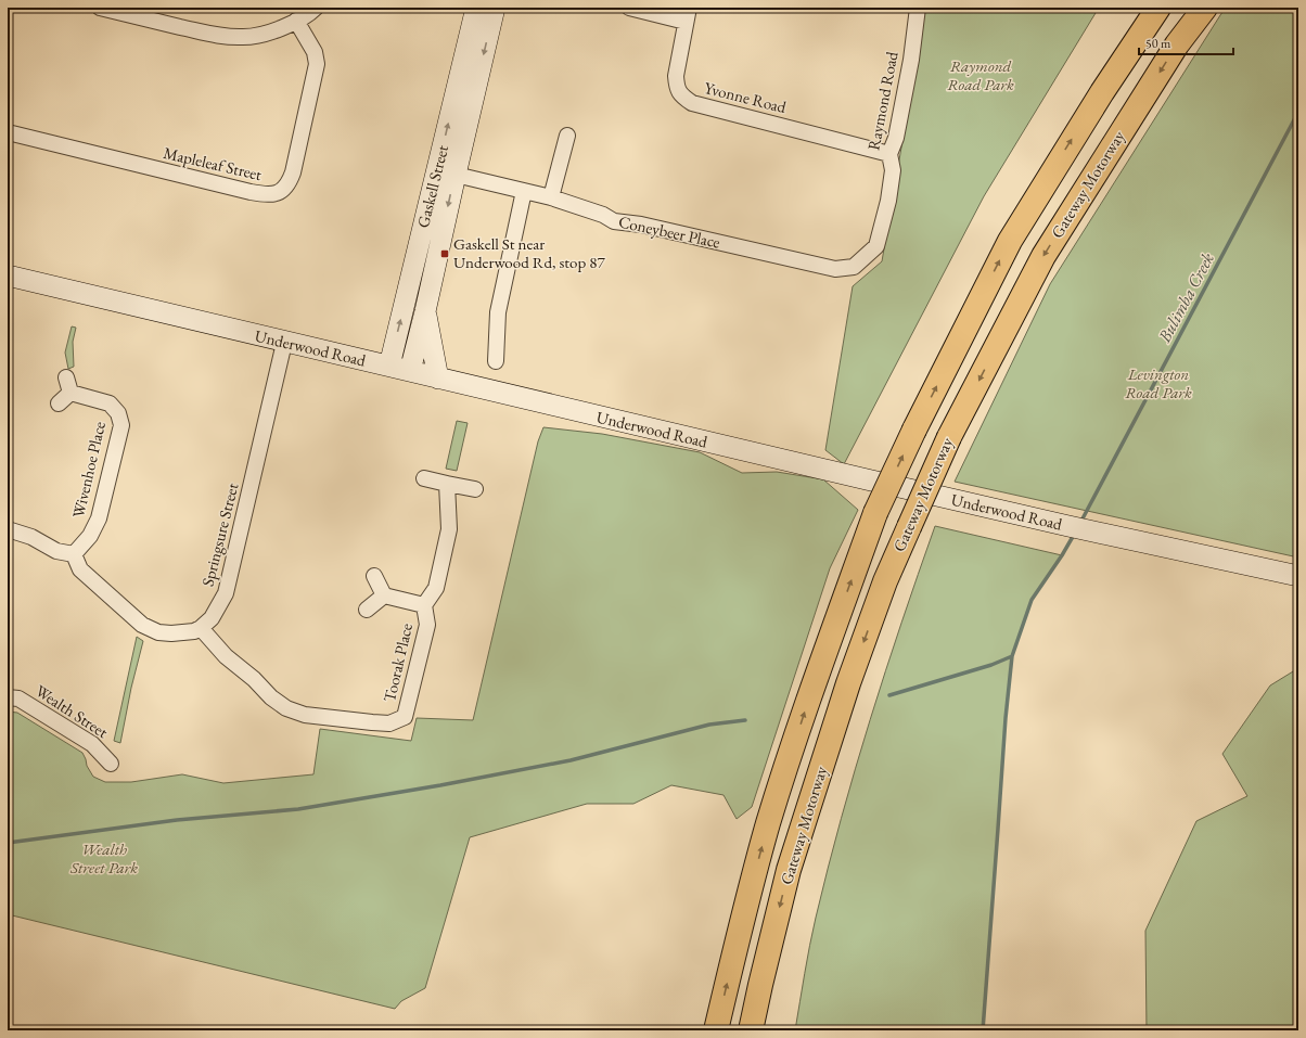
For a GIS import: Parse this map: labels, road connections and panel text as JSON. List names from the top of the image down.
{
  "streets": {
    "highway": ["Gateway Motorway"],
    "main road": ["Gaskell Street", "Underwood Road"],
    "street": [
      "Yvonne Road",
      "Raymond Road",
      "Mapleleaf Street",
      "Coneybeer Place",
      "Wivenhoe Place",
      "Springsure Street",
      "Toorak Place",
      "Wealth Street"
    ]
  },
  "crossings": [
    ["Yvonne Road", "Raymond Road"],
    ["Raymond Road", "Coneybeer Place"],
    ["Gaskell Street", "Coneybeer Place"],
    ["Gaskell Street", "Underwood Road"],
    ["Underwood Road", "Springsure Street"],
    ["Springsure Street", "Toorak Place"]
  ],
  "water": ["Bulimba Creek"],
  "parks": ["Raymond Road Park", "Levington Road Park", "Wealth Street Park"],
  "places": {
    "transit": ["Gaskell St near Underwood Rd, stop 87"]
  },
  "scale_bar": "50 m"
}
